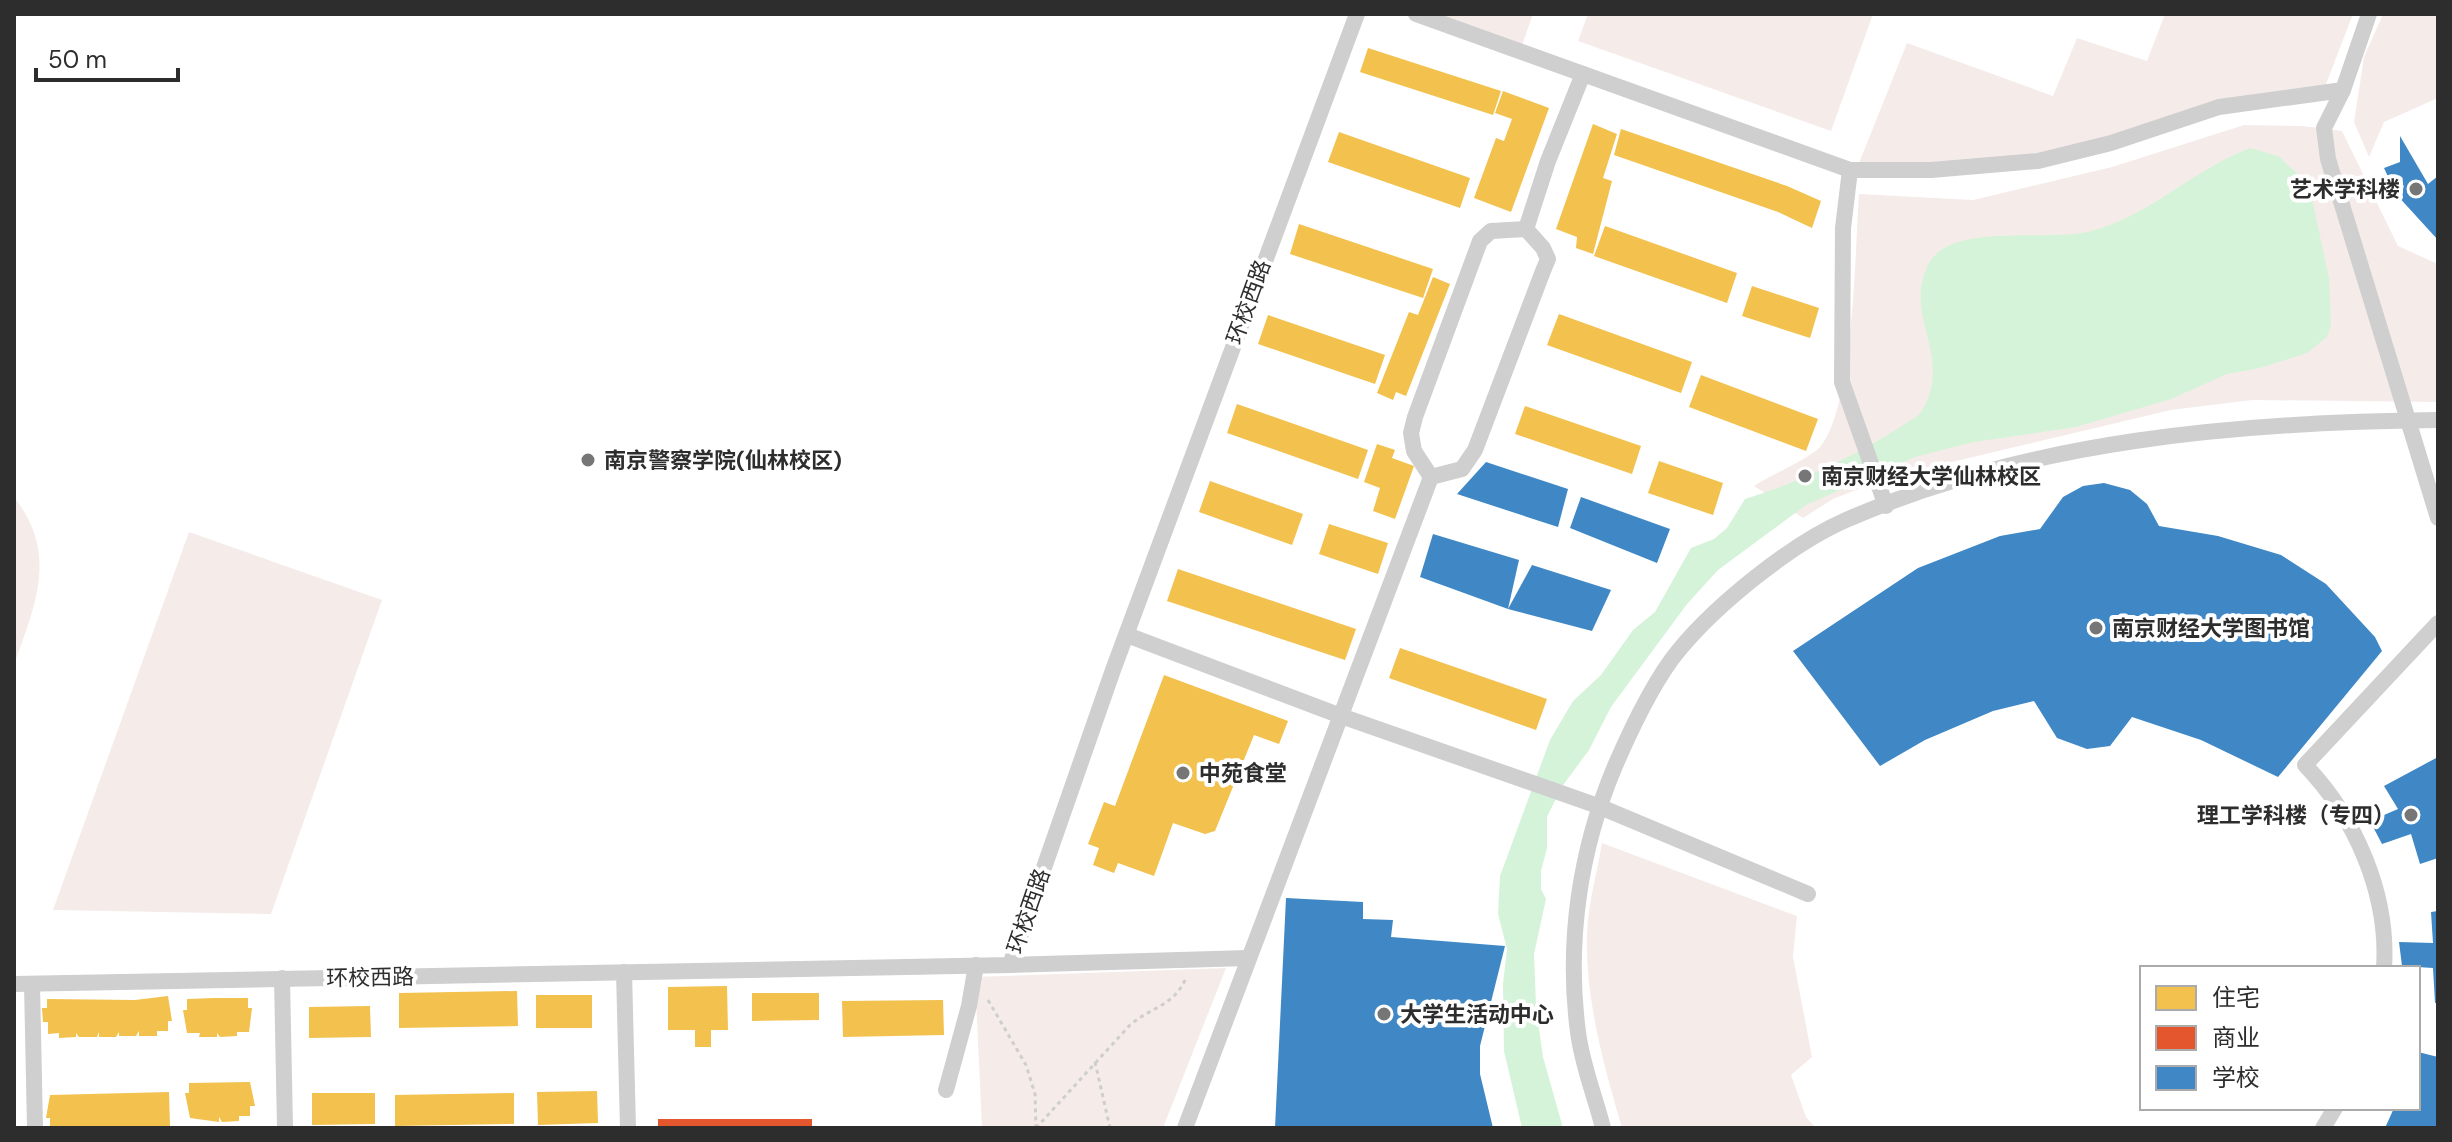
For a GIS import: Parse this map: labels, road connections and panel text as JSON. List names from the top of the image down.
{
  "streets": {
    "street": ["环校西路"]
  },
  "places": [
    "艺术学科楼",
    "南京警察学院(仙林校区)",
    "南京财经大学仙林校区",
    "南京财经大学图书馆",
    "中苑食堂",
    "理工学科楼（专四）",
    "大学生活动中心"
  ],
  "legend": ["住宅", "商业", "学校"],
  "scale_bar": "50 m"
}
